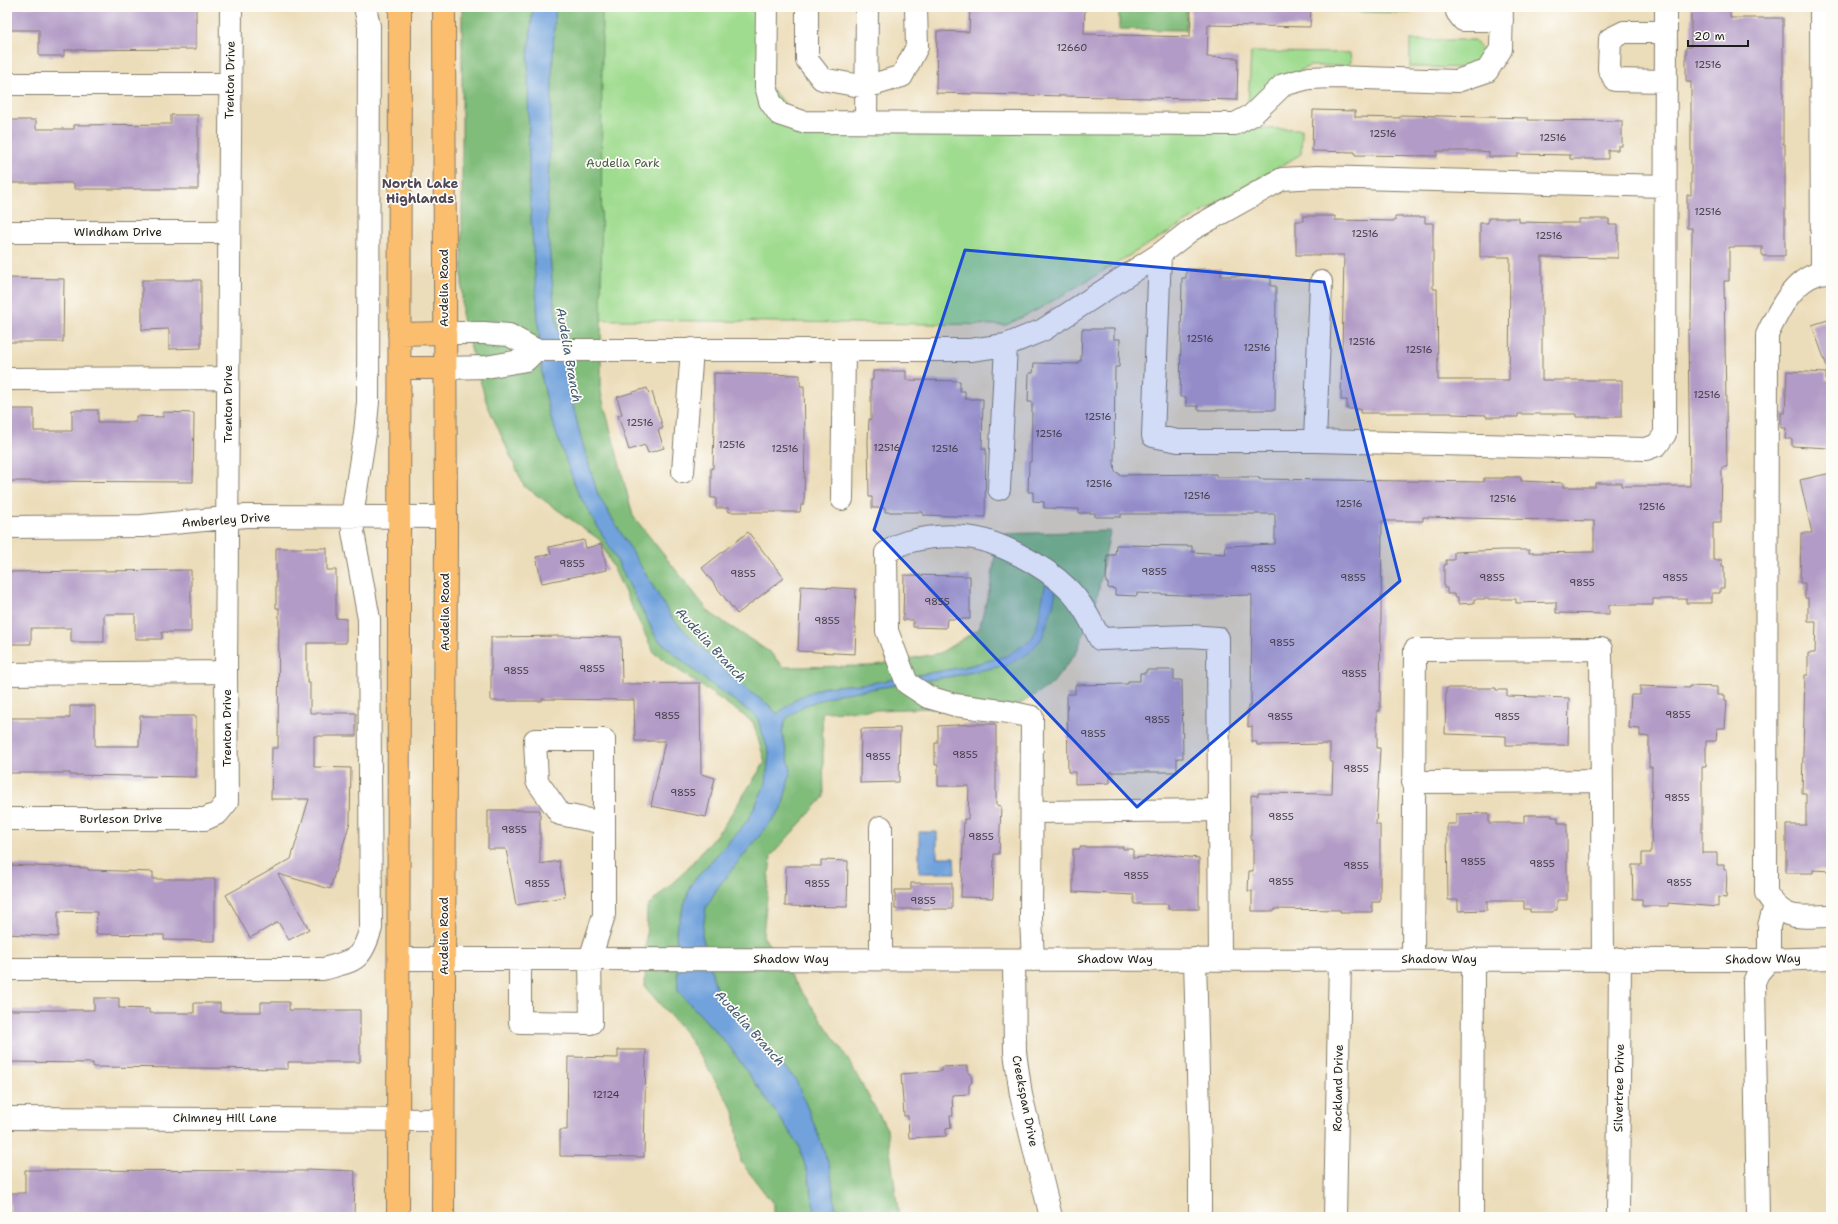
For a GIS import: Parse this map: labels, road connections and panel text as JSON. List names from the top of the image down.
{
  "streets": {
    "main road": ["Audelia Road"],
    "street": [
      "Trenton Drive",
      "Windham Drive",
      "Amberley Drive",
      "Burleson Drive",
      "Shadow Way",
      "Rockland Drive",
      "Silvertree Drive",
      "Creekspan Drive",
      "Chimney Hill Lane"
    ]
  },
  "crossings": [
    ["Trenton Drive", "Windham Drive"],
    ["Trenton Drive", "Amberley Drive"],
    ["Trenton Drive", "Burleson Drive"],
    ["Audelia Road", "Amberley Drive"],
    ["Audelia Road", "Shadow Way"],
    ["Audelia Road", "Chimney Hill Lane"],
    ["Shadow Way", "Rockland Drive"],
    ["Shadow Way", "Silvertree Drive"],
    ["Shadow Way", "Creekspan Drive"]
  ],
  "districts": ["North Lake Highlands"],
  "water": ["Audelia Branch"],
  "parks": ["Audelia Park"],
  "house_numbers": [
    "12660",
    "12516",
    "12516",
    "12516",
    "12516",
    "12516",
    "12516",
    "12516",
    "12516",
    "12516",
    "12516",
    "12516",
    "12516",
    "12516",
    "12516",
    "12516",
    "12516",
    "12516",
    "12516",
    "12516",
    "12516",
    "12516",
    "12516",
    "12516",
    "9855",
    "9855",
    "9855",
    "9855",
    "9855",
    "9855",
    "9855",
    "9855",
    "9855",
    "9855",
    "9855",
    "9855",
    "9855",
    "9855",
    "9855",
    "9855",
    "9855",
    "9855",
    "9855",
    "9855",
    "9855",
    "9855",
    "9855",
    "9855",
    "9855",
    "9855",
    "9855",
    "9855",
    "9855",
    "9855",
    "9855",
    "9855",
    "9855",
    "9855",
    "9855",
    "9855",
    "9855",
    "12124"
  ],
  "scale_bar": "20 m"
}
